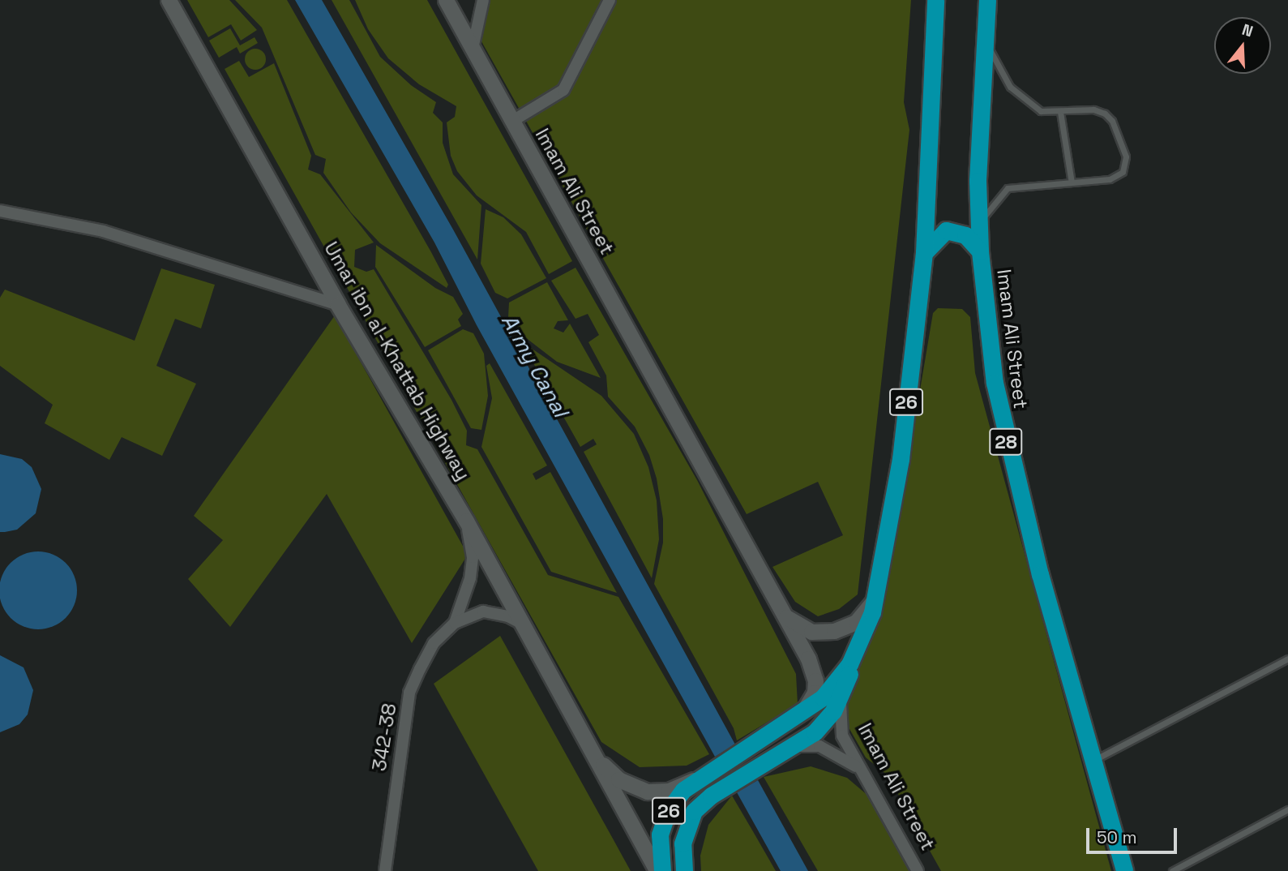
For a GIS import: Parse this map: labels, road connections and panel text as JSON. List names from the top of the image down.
{
  "streets": {
    "highway": [
      "Imam Ali Street",
      "Umar ibn al-Khattab Highway",
      "26",
      "28"
    ],
    "street": ["342-38"]
  },
  "crossings": [
    ["Imam Ali Street", "Umar ibn al-Khattab Highway"]
  ],
  "water": ["Army Canal"],
  "scale_bar": "50 m",
  "north": "top"
}
